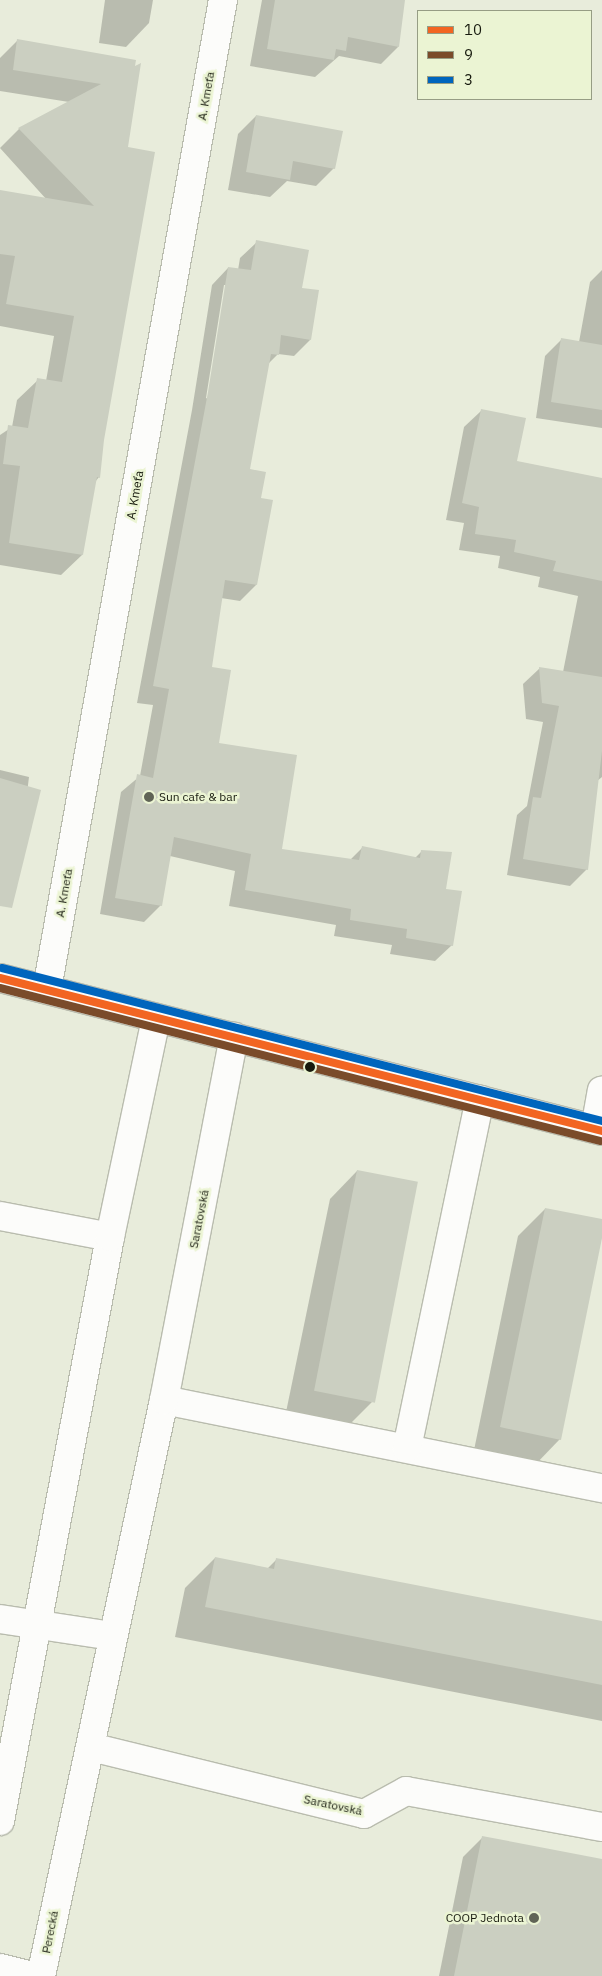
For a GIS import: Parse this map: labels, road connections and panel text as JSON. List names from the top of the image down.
{
  "streets": {
    "street": ["A. Kmeťa", "Saratovská", "Perecká"]
  },
  "crossings": [
    ["Saratovská", "Perecká"]
  ],
  "places": ["Sun cafe & bar", "COOP Jednota"],
  "lines": ["transit line 3", "transit line 10", "transit line 9"],
  "legend": ["10", "9", "3"]
}
